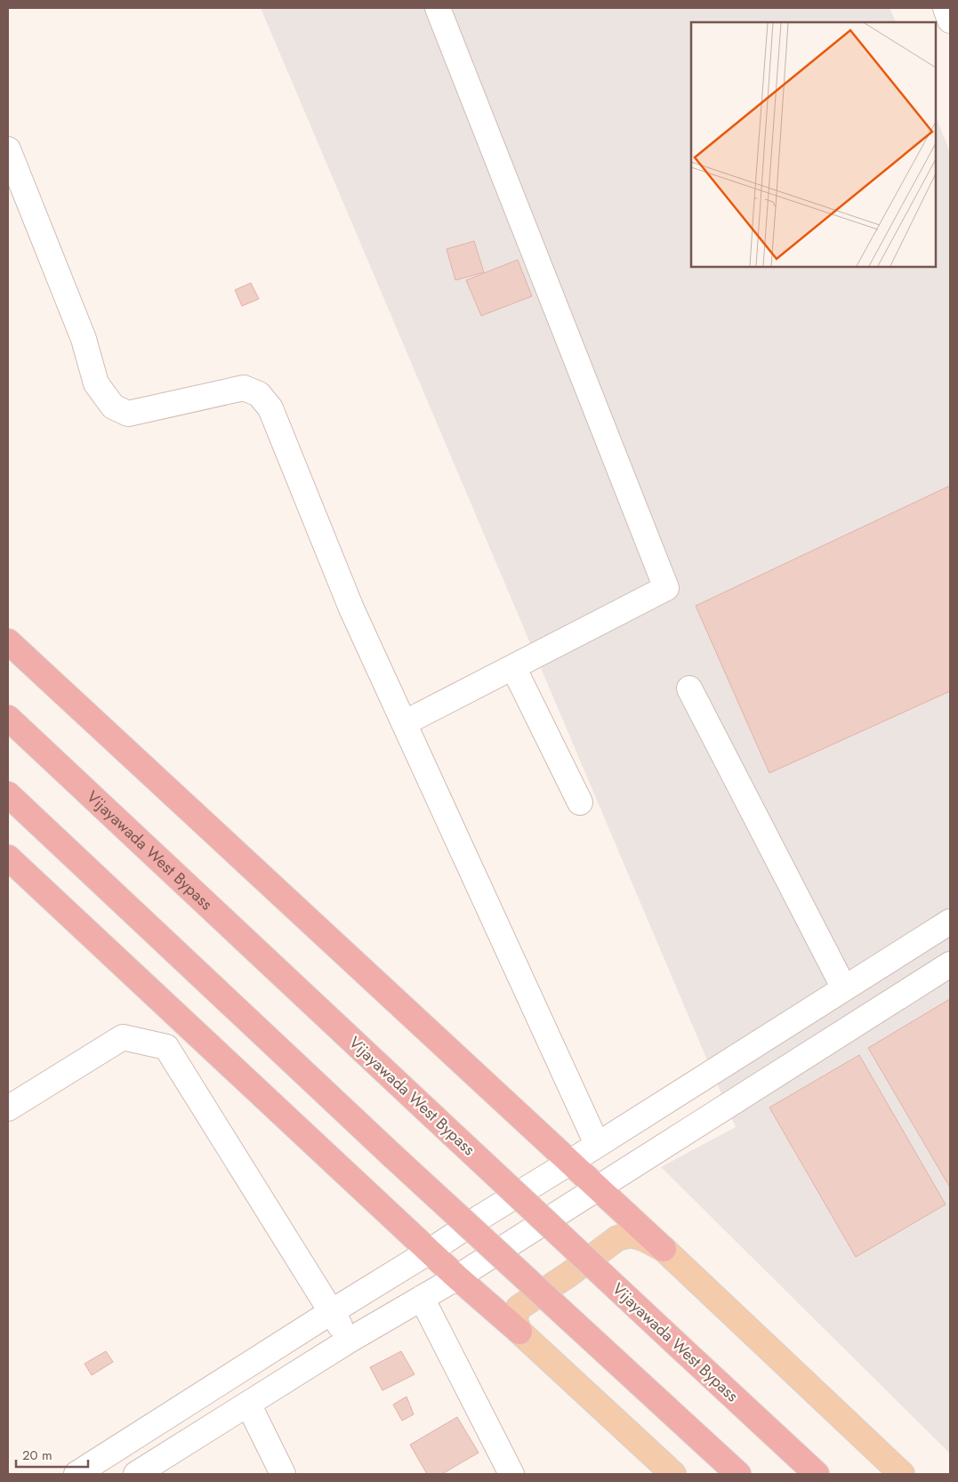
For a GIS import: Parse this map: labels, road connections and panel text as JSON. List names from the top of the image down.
{
  "streets": {
    "highway": ["Vijayawada West Bypass"]
  },
  "scale_bar": "20 m"
}
